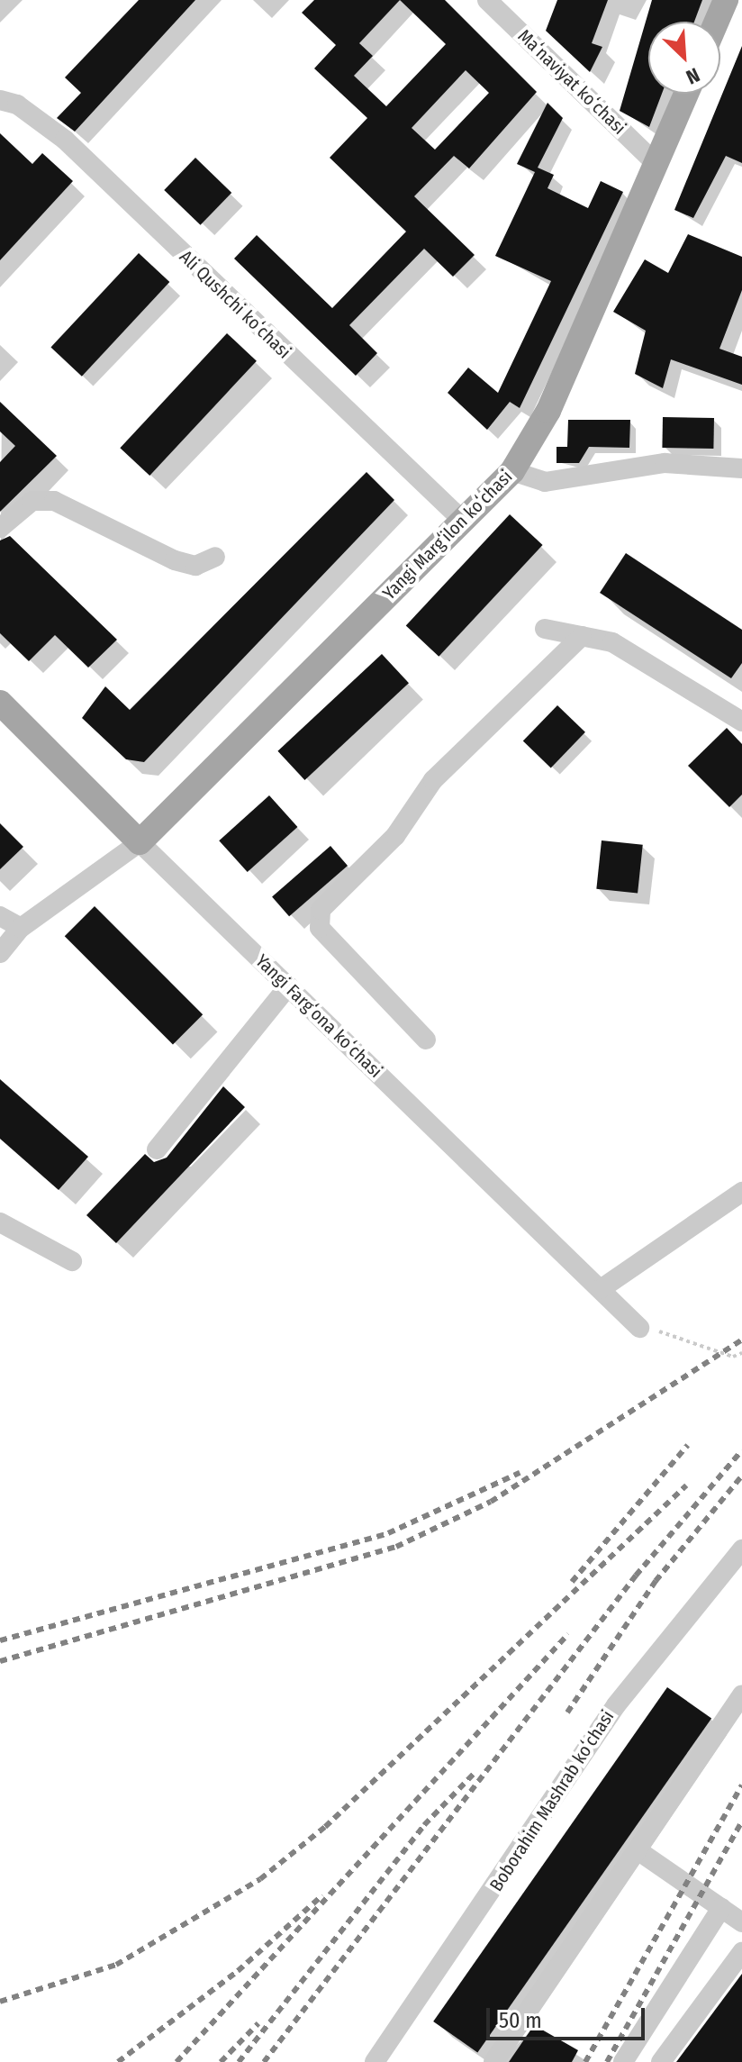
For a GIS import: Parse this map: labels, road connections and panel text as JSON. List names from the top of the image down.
{
  "streets": {
    "main road": ["Yangi Margʻilon koʻchasi", "Yangi Fargʻona koʻchasi"],
    "street": ["Maʻnaviyat koʻchasi", "Ali Qushchi koʻchasi", "Boborahim Mashrab koʻchasi"]
  },
  "crossings": [
    ["Maʻnaviyat koʻchasi", "Yangi Margʻilon koʻchasi"],
    ["Ali Qushchi koʻchasi", "Yangi Margʻilon koʻchasi"],
    ["Yangi Margʻilon koʻchasi", "Yangi Fargʻona koʻchasi"]
  ],
  "scale_bar": "50 m",
  "north": "bottom right"
}
